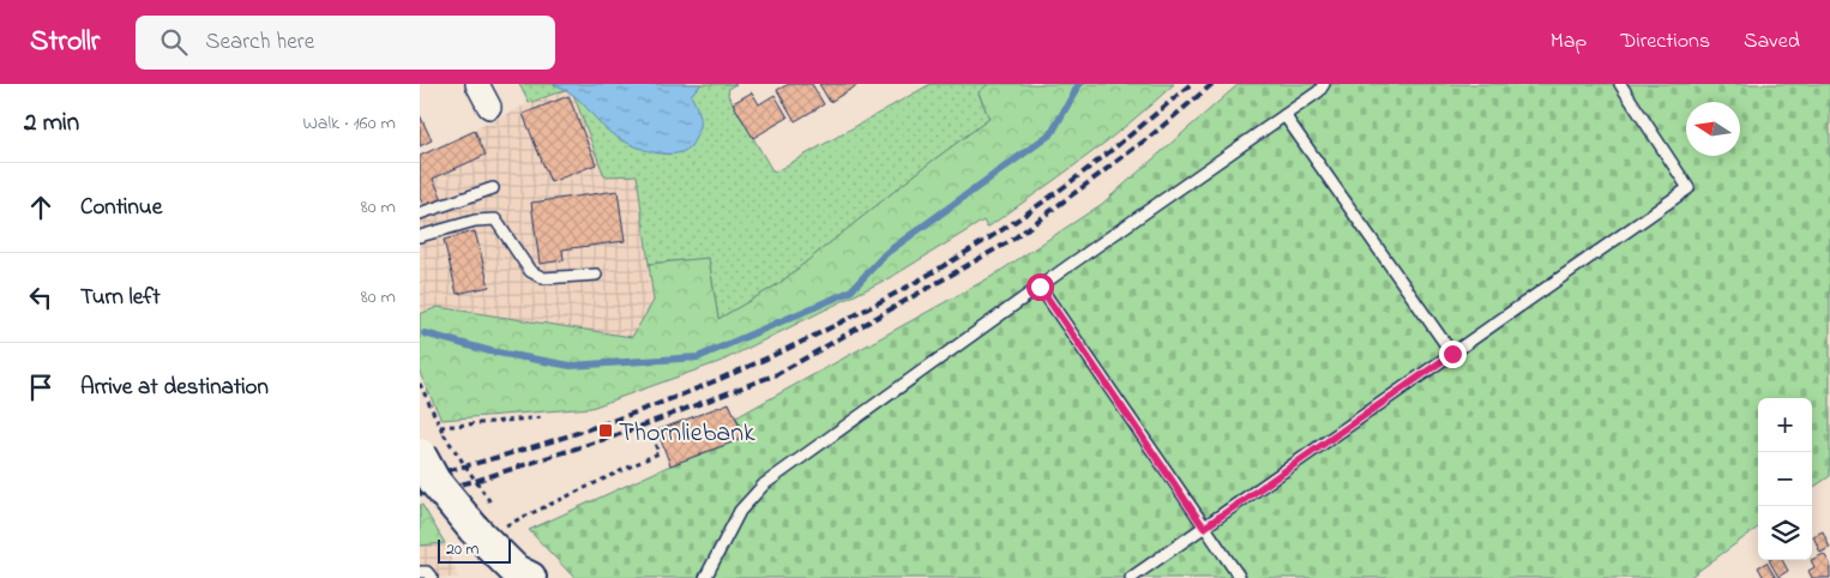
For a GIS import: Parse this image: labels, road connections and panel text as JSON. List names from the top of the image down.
{
  "places": {
    "transit": ["Thornliebank"]
  },
  "scale_bar": "20 m",
  "north": "left",
  "page": {
    "header": "Strollr",
    "search": "Search here",
    "nav": ["Map", "Directions", "Saved"],
    "heading": ["2 min", "Walk · 160 m"],
    "list": [
      ["Continue", "80 m"],
      ["Turn left", "80 m"],
      "Arrive at destination"
    ],
    "map_buttons": ["+", "−"],
    "scale": "20 m"
  }
}
